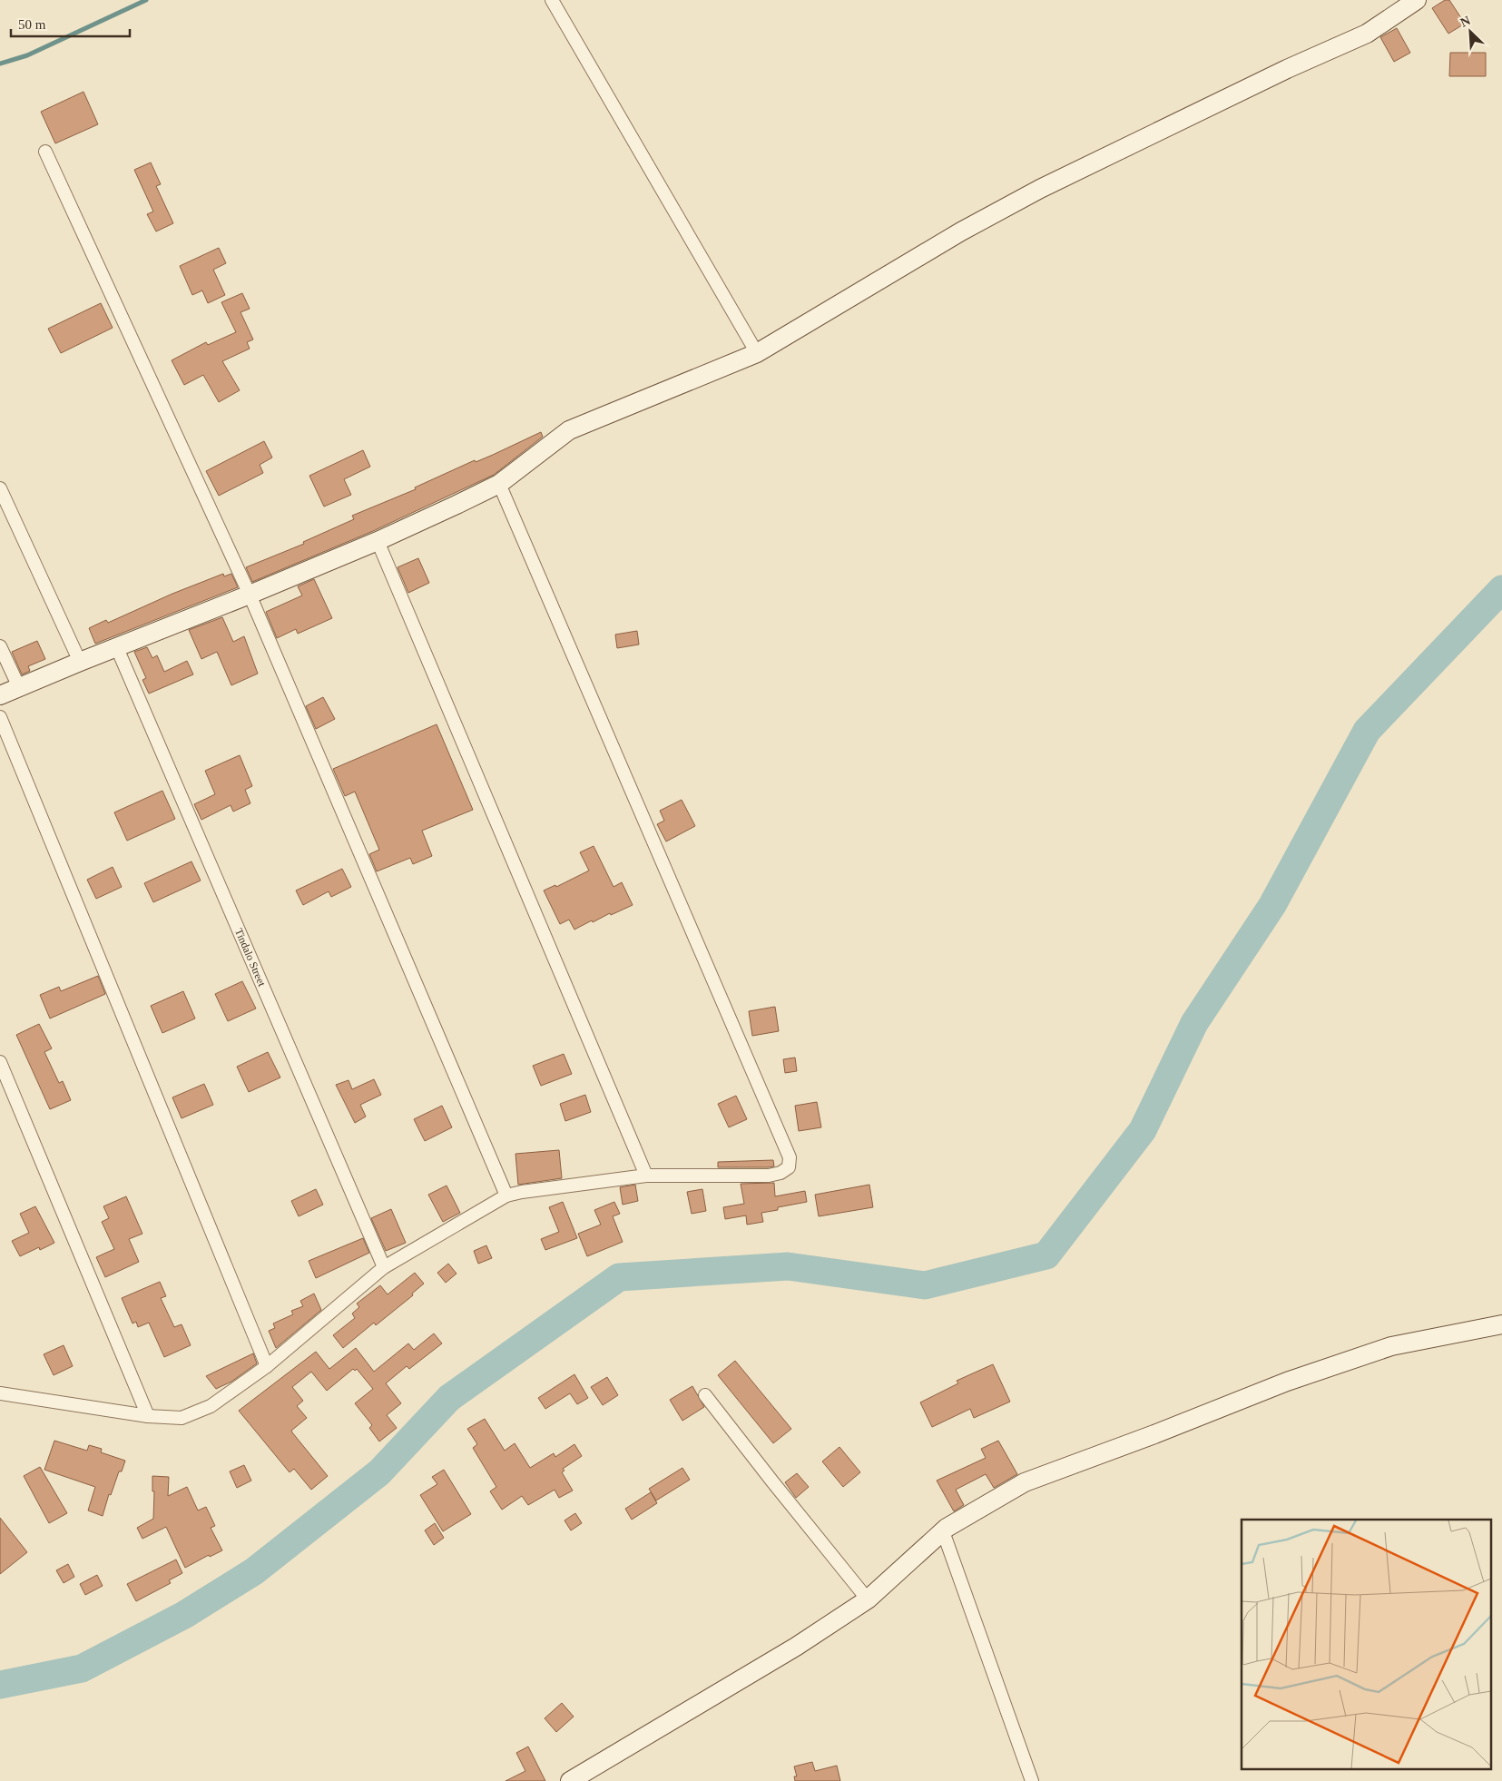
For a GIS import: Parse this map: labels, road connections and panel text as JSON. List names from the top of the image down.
{
  "streets": {
    "street": ["Tindalo Street"]
  },
  "scale_bar": "50 m",
  "north": "top left"
}
